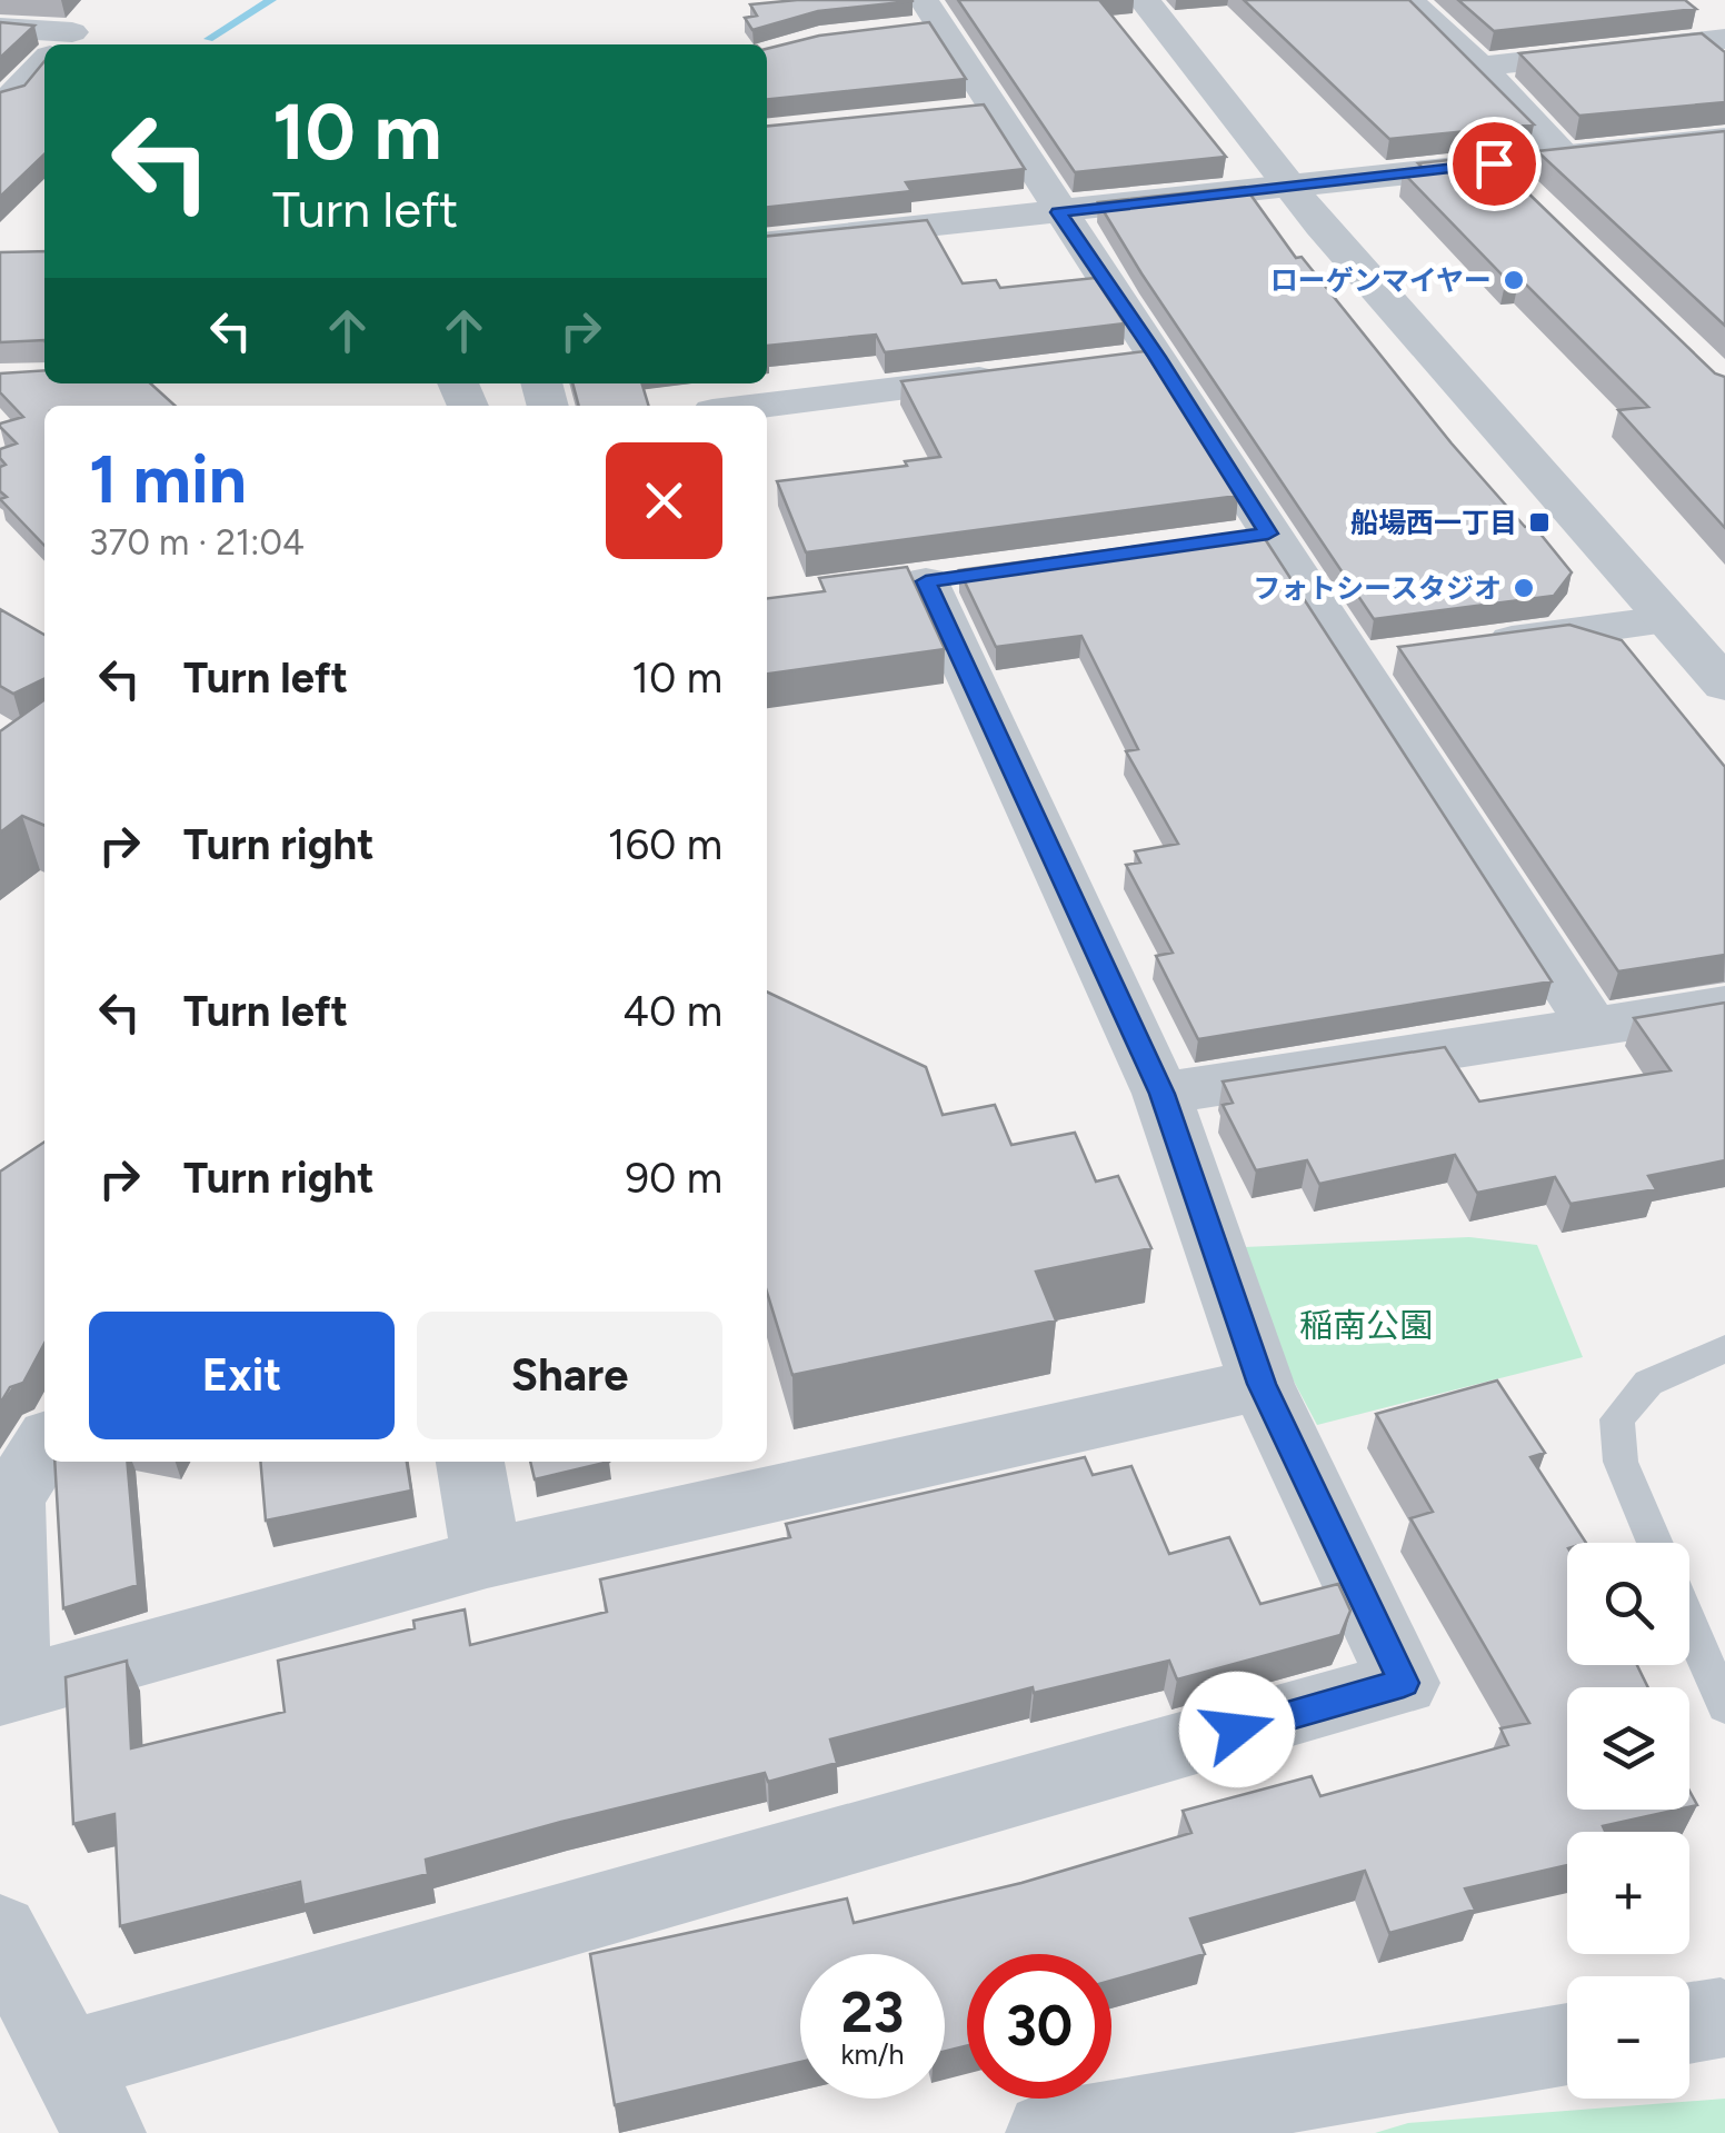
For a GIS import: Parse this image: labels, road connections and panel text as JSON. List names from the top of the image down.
{
  "parks": ["稲南公園"],
  "places": {
    "other": ["ローゲンマイヤー", "フォトシースタジオ"],
    "transit": ["船場西一丁目"]
  },
  "page": {
    "turn": ["10 m", "Turn left"],
    "heading": ["1 min", "370 m · 21:04"],
    "list": [
      {
        "name": "Turn left",
        "value": "10 m"
      },
      {
        "name": "Turn right",
        "value": "160 m"
      },
      {
        "name": "Turn left",
        "value": "40 m"
      },
      {
        "name": "Turn right",
        "value": "90 m"
      }
    ],
    "buttons": ["Exit", "Share"],
    "map_buttons": ["+", "−"],
    "speed": "23 km/h",
    "limit": "30"
  }
}
